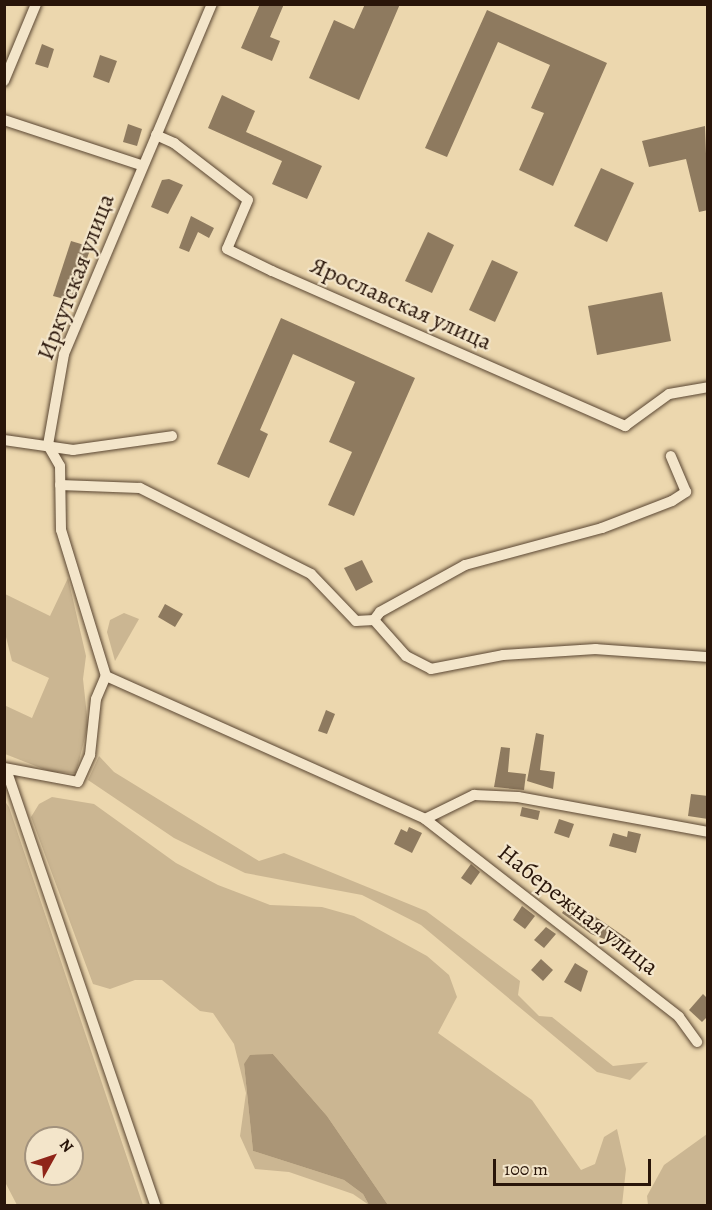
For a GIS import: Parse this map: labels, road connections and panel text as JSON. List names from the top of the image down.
{
  "streets": {
    "street": ["Иркутская улица", "Ярославская улица", "Набережная улица"]
  },
  "crossings": [
    ["Иркутская улица", "Ярославская улица"]
  ],
  "scale_bar": "100 m",
  "north": "top right"
}
